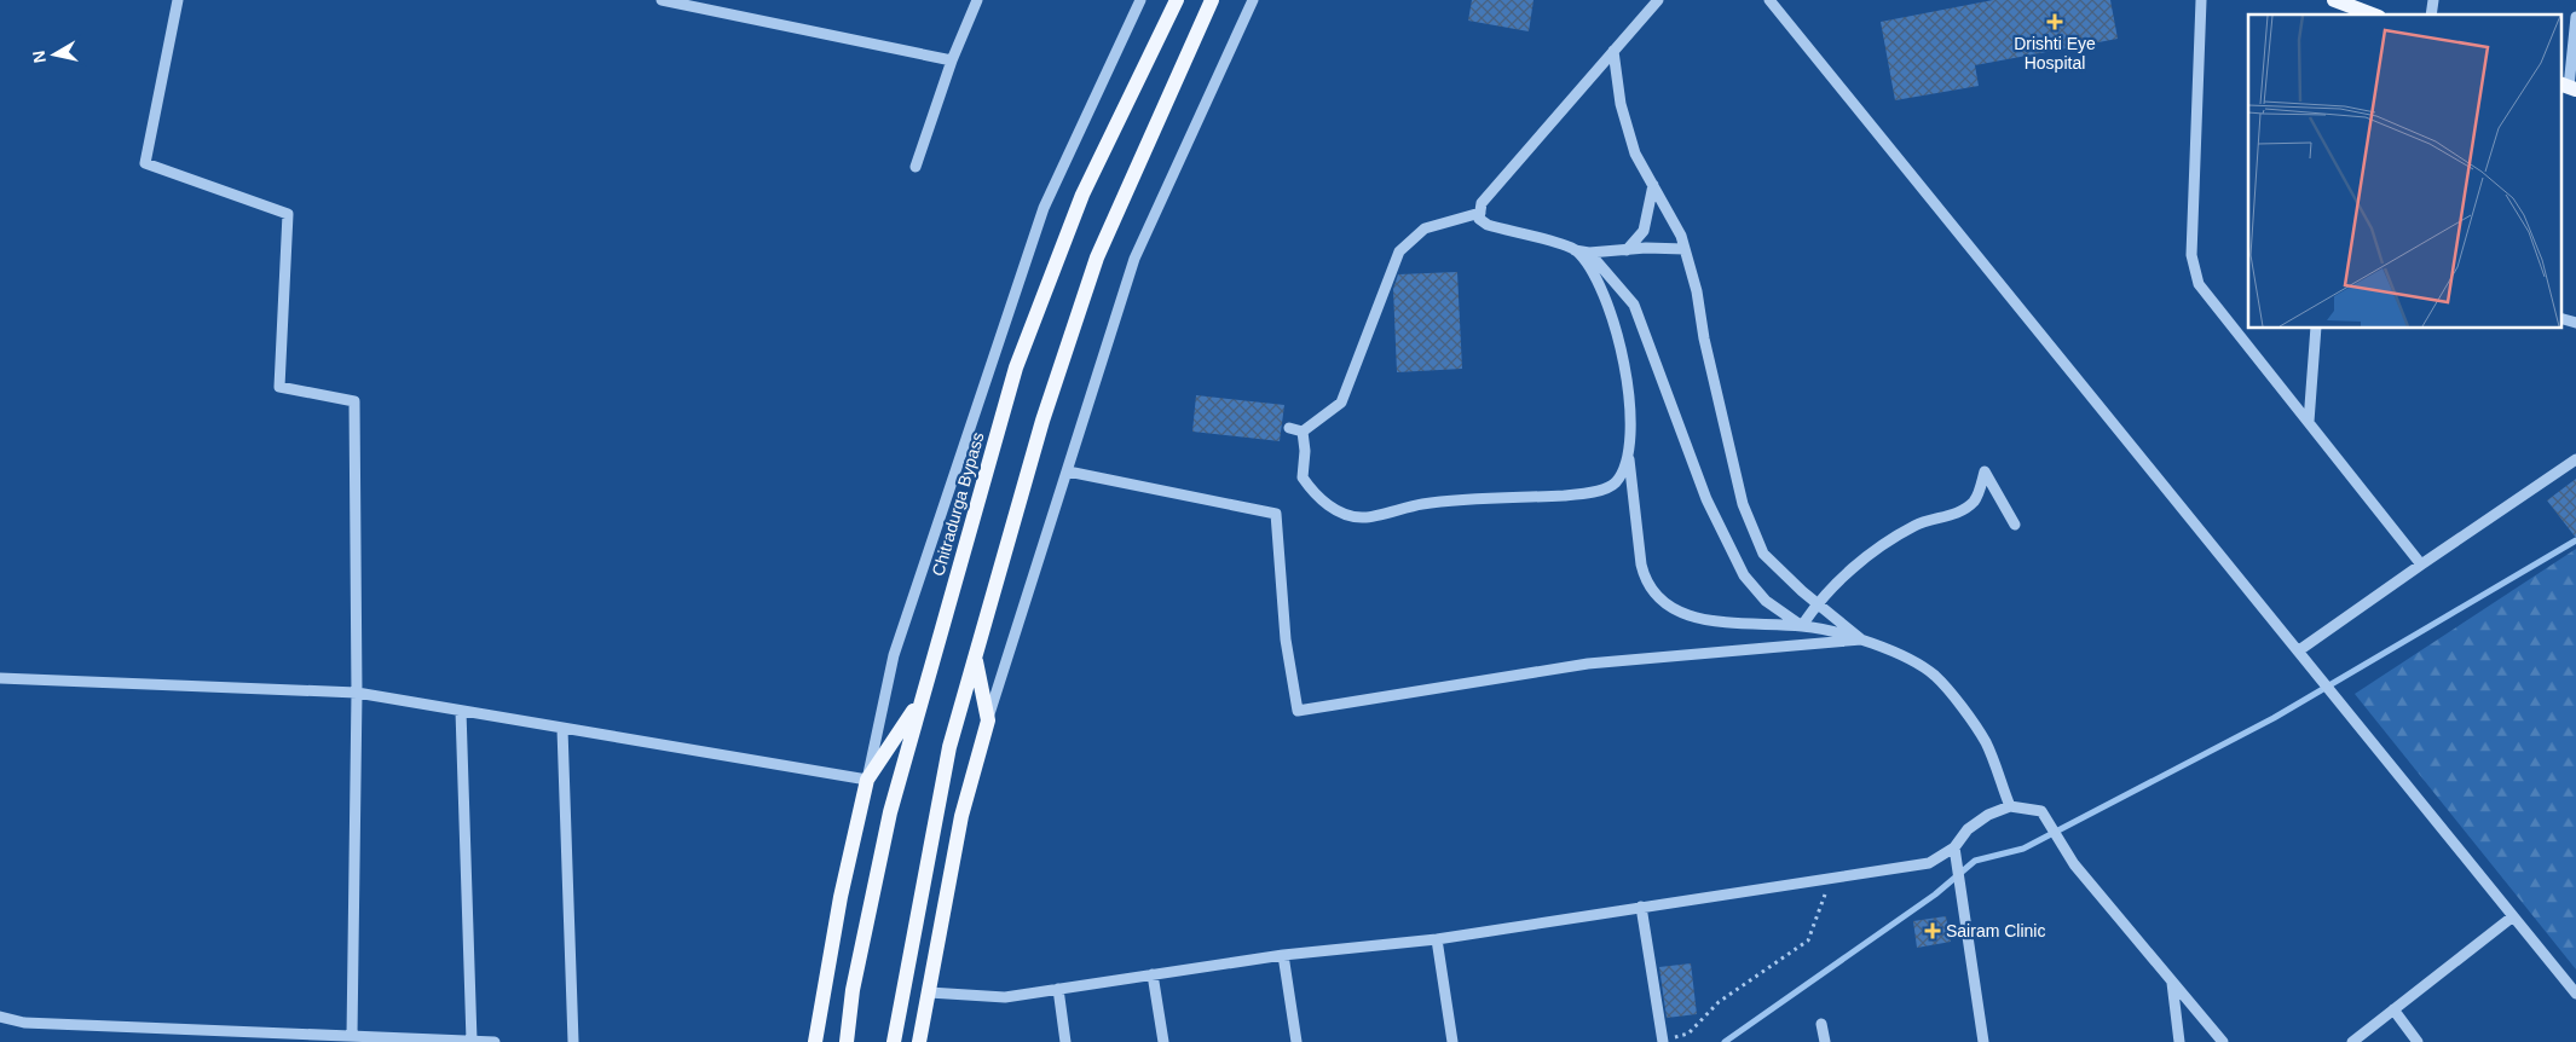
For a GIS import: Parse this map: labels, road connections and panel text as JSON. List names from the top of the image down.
{
  "streets": {
    "main road": ["Chitradurga Bypass"]
  },
  "places": {
    "health": ["Drishti Eye Hospital", "Sairam Clinic"]
  },
  "north": "left"
}
